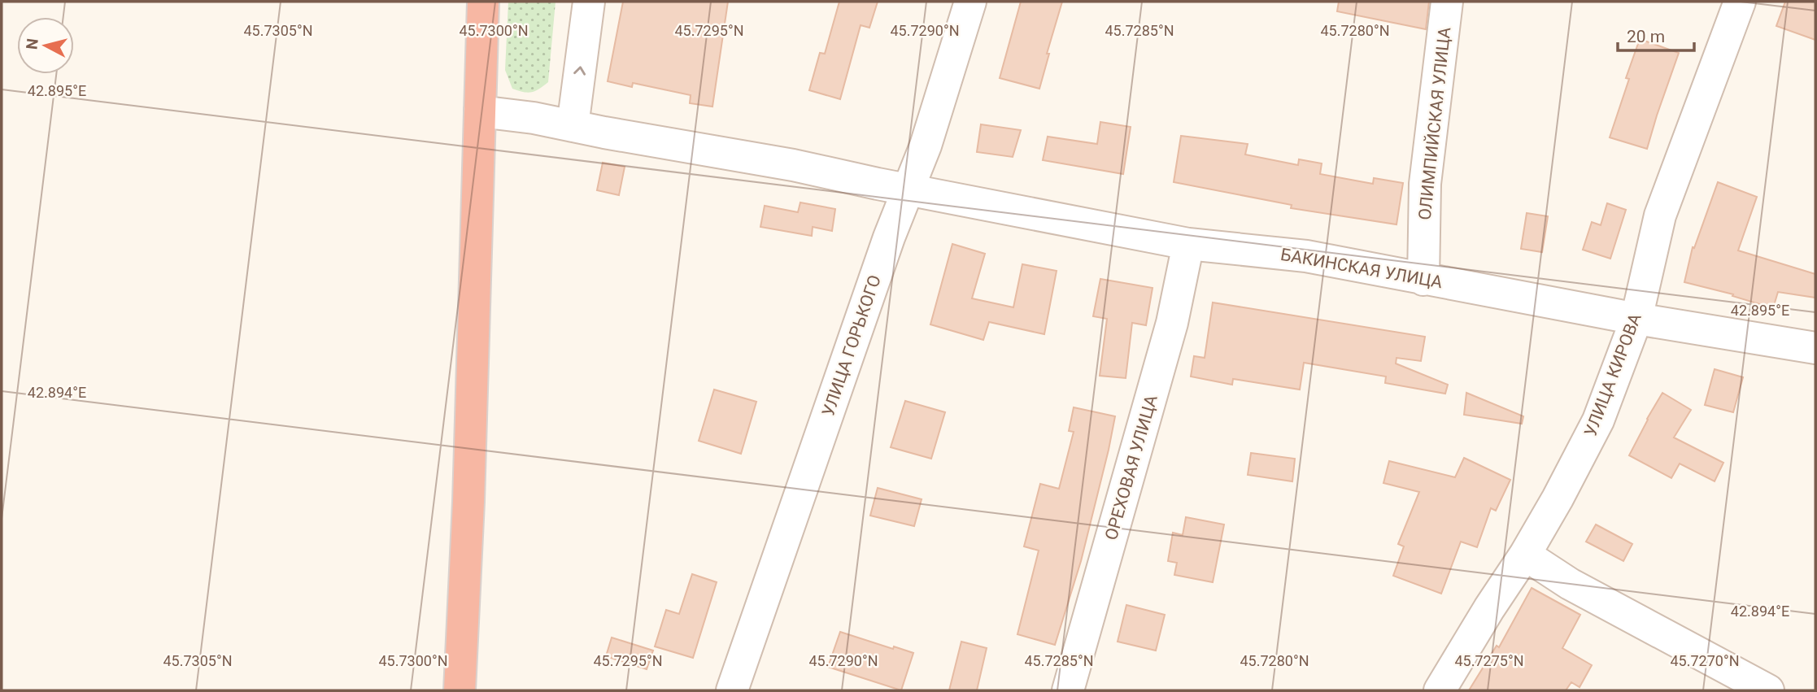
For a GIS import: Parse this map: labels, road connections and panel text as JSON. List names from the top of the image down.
{
  "streets": {
    "street": [
      "ОЛИМПИЙСКАЯ УЛИЦА",
      "БАКИНСКАЯ УЛИЦА",
      "УЛИЦА ГОРЬКОГО",
      "УЛИЦА КИРОВА",
      "ОРЕХОВАЯ УЛИЦА"
    ]
  },
  "crossings": [
    ["ОЛИМПИЙСКАЯ УЛИЦА", "БАКИНСКАЯ УЛИЦА"],
    ["БАКИНСКАЯ УЛИЦА", "УЛИЦА ГОРЬКОГО"],
    ["БАКИНСКАЯ УЛИЦА", "УЛИЦА КИРОВА"],
    ["БАКИНСКАЯ УЛИЦА", "ОРЕХОВАЯ УЛИЦА"]
  ],
  "scale_bar": "20 m",
  "north": "left",
  "coordinates": [
    "45.7305°N",
    "45.7300°N",
    "45.7295°N",
    "45.7290°N",
    "45.7285°N",
    "45.7280°N",
    "42.895°E",
    "42.894°E",
    "45.7275°N",
    "45.7270°N"
  ]
}
